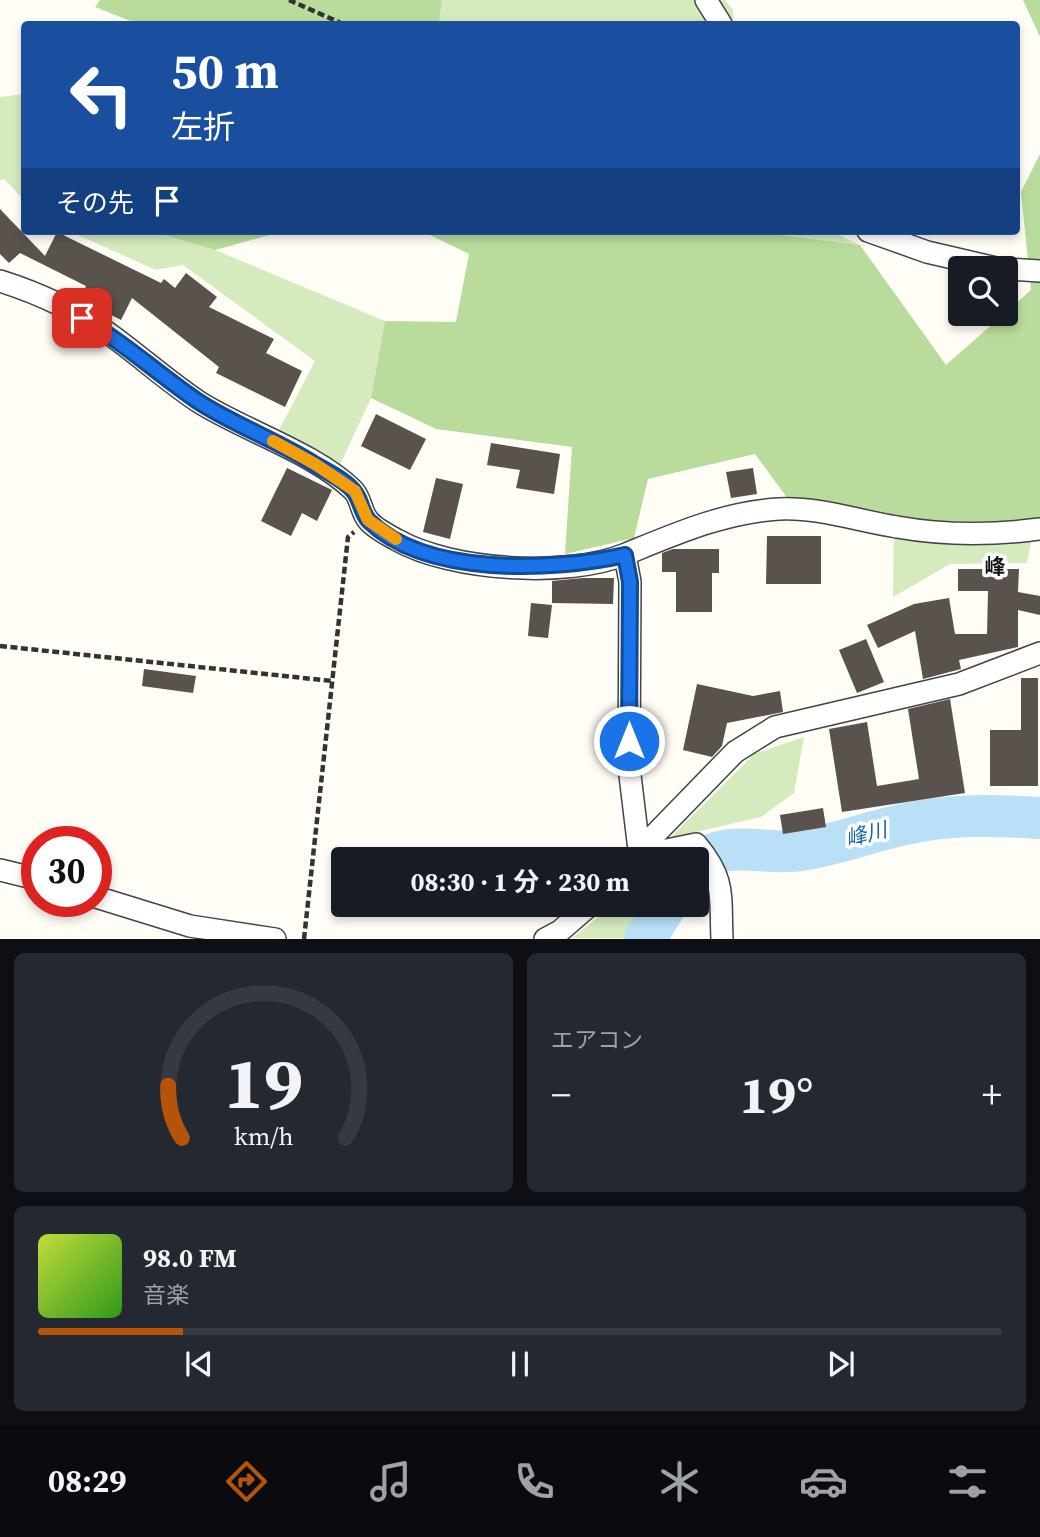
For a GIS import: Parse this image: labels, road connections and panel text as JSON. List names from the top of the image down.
{
  "districts": ["峰"],
  "water": ["峰川"],
  "page": {
    "turn": ["50 m", "左折"],
    "then": "その先",
    "limit": "30",
    "trip": "08:30 · 1 分 · 230 m",
    "tile": "エアコン",
    "heat": ["−", "19°", "+"],
    "song": ["98.0 FM", "音楽"],
    "tabs": "08:29",
    "gauge": ["19", "km/h"]
  }
}
